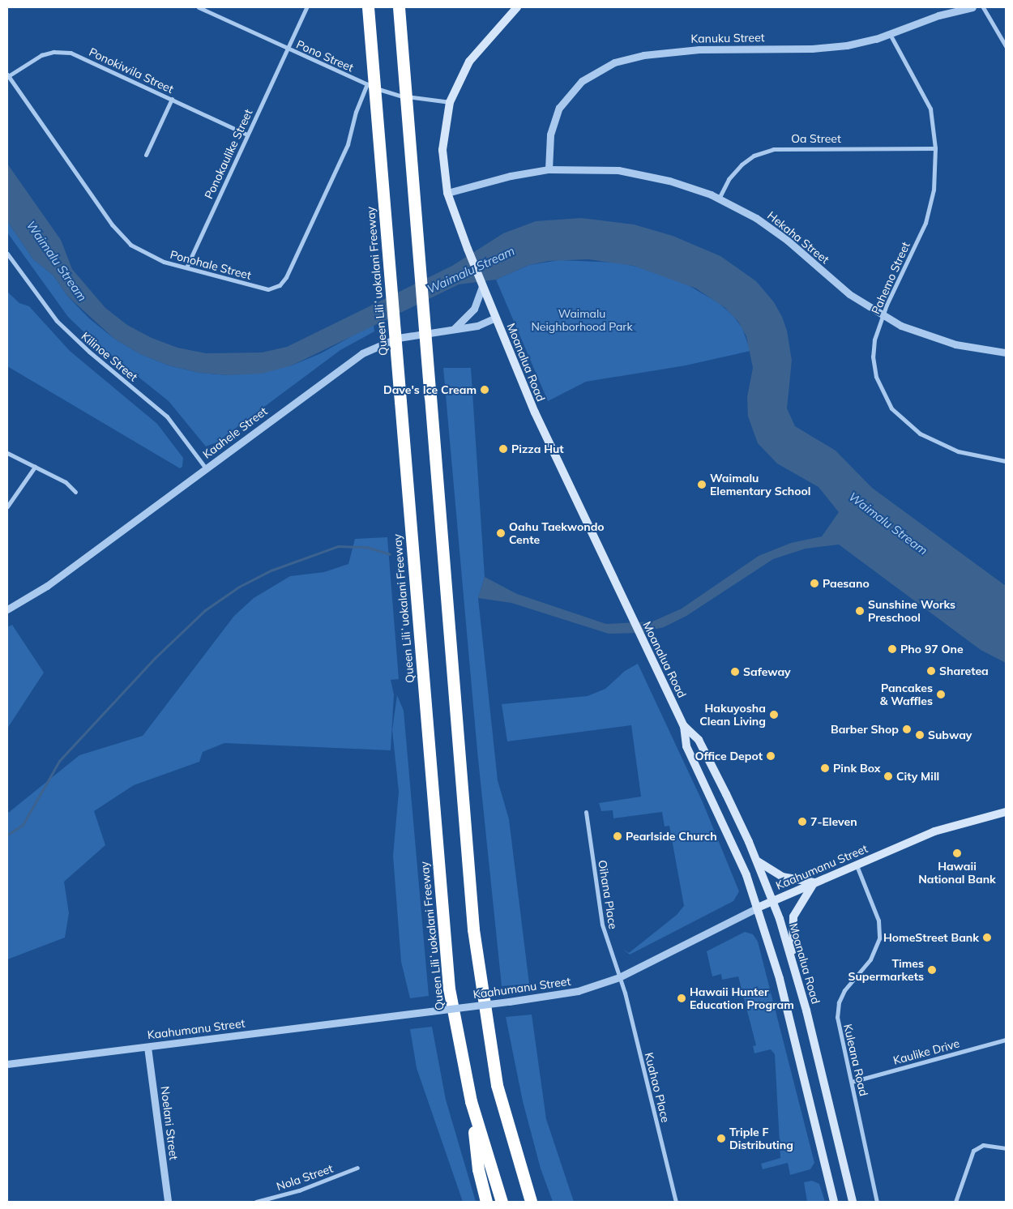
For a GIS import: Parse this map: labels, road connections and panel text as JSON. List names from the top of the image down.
{
  "streets": {
    "highway": ["Queen Liliʻuokalani Freeway"],
    "main road": ["Moanalua Road", "Kaahumanu Street"],
    "street": [
      "Kanuku Street",
      "Pono Street",
      "Ponokiwila Street",
      "Oa Street",
      "Ponokaulike Street",
      "Hekaha Street",
      "Ponohale Street",
      "Pahemo Street",
      "Kilinoe Street",
      "Kaahele Street",
      "Oihana Place",
      "Kaulike Drive",
      "Kuleana Road",
      "Kuahao Place",
      "Noelani Street",
      "Nola Street"
    ]
  },
  "crossings": [
    ["Kanuku Street", "Hekaha Street"],
    ["Kanuku Street", "Pahemo Street"],
    ["Pono Street", "Ponokaulike Street"],
    ["Pono Street", "Ponohale Street"],
    ["Pono Street", "Moanalua Road"],
    ["Ponokiwila Street", "Ponokaulike Street"],
    ["Ponokiwila Street", "Ponohale Street"],
    ["Oa Street", "Hekaha Street"],
    ["Oa Street", "Pahemo Street"],
    ["Ponokaulike Street", "Ponohale Street"],
    ["Hekaha Street", "Pahemo Street"],
    ["Hekaha Street", "Moanalua Road"],
    ["Kilinoe Street", "Kaahele Street"],
    ["Moanalua Road", "Kaahele Street"],
    ["Moanalua Road", "Kaahumanu Street"],
    ["Kaahumanu Street", "Oihana Place"],
    ["Kaahumanu Street", "Kuleana Road"],
    ["Kaahumanu Street", "Kuahao Place"],
    ["Kaahumanu Street", "Noelani Street"],
    ["Oihana Place", "Kuahao Place"],
    ["Kaulike Drive", "Kuleana Road"]
  ],
  "water": ["Waimalu Stream"],
  "parks": ["Waimalu Neighborhood Park"],
  "places": [
    "Dave's Ice Cream",
    "Pizza Hut",
    "Waimalu Elementary School",
    "Oahu Taekwondo Cente",
    "Paesano",
    "Sunshine Works Preschool",
    "Pho 97 One",
    "Sharetea",
    "Safeway",
    "Pancakes & Waffles",
    "Hakuyosha Clean Living",
    "Barber Shop",
    "Subway",
    "Office Depot",
    "Pink Box",
    "City Mill",
    "7-Eleven",
    "Pearlside Church",
    "Hawaii National Bank",
    "HomeStreet Bank",
    "Times Supermarkets",
    "Hawaii Hunter Education Program",
    "Triple F Distributing"
  ]
}
